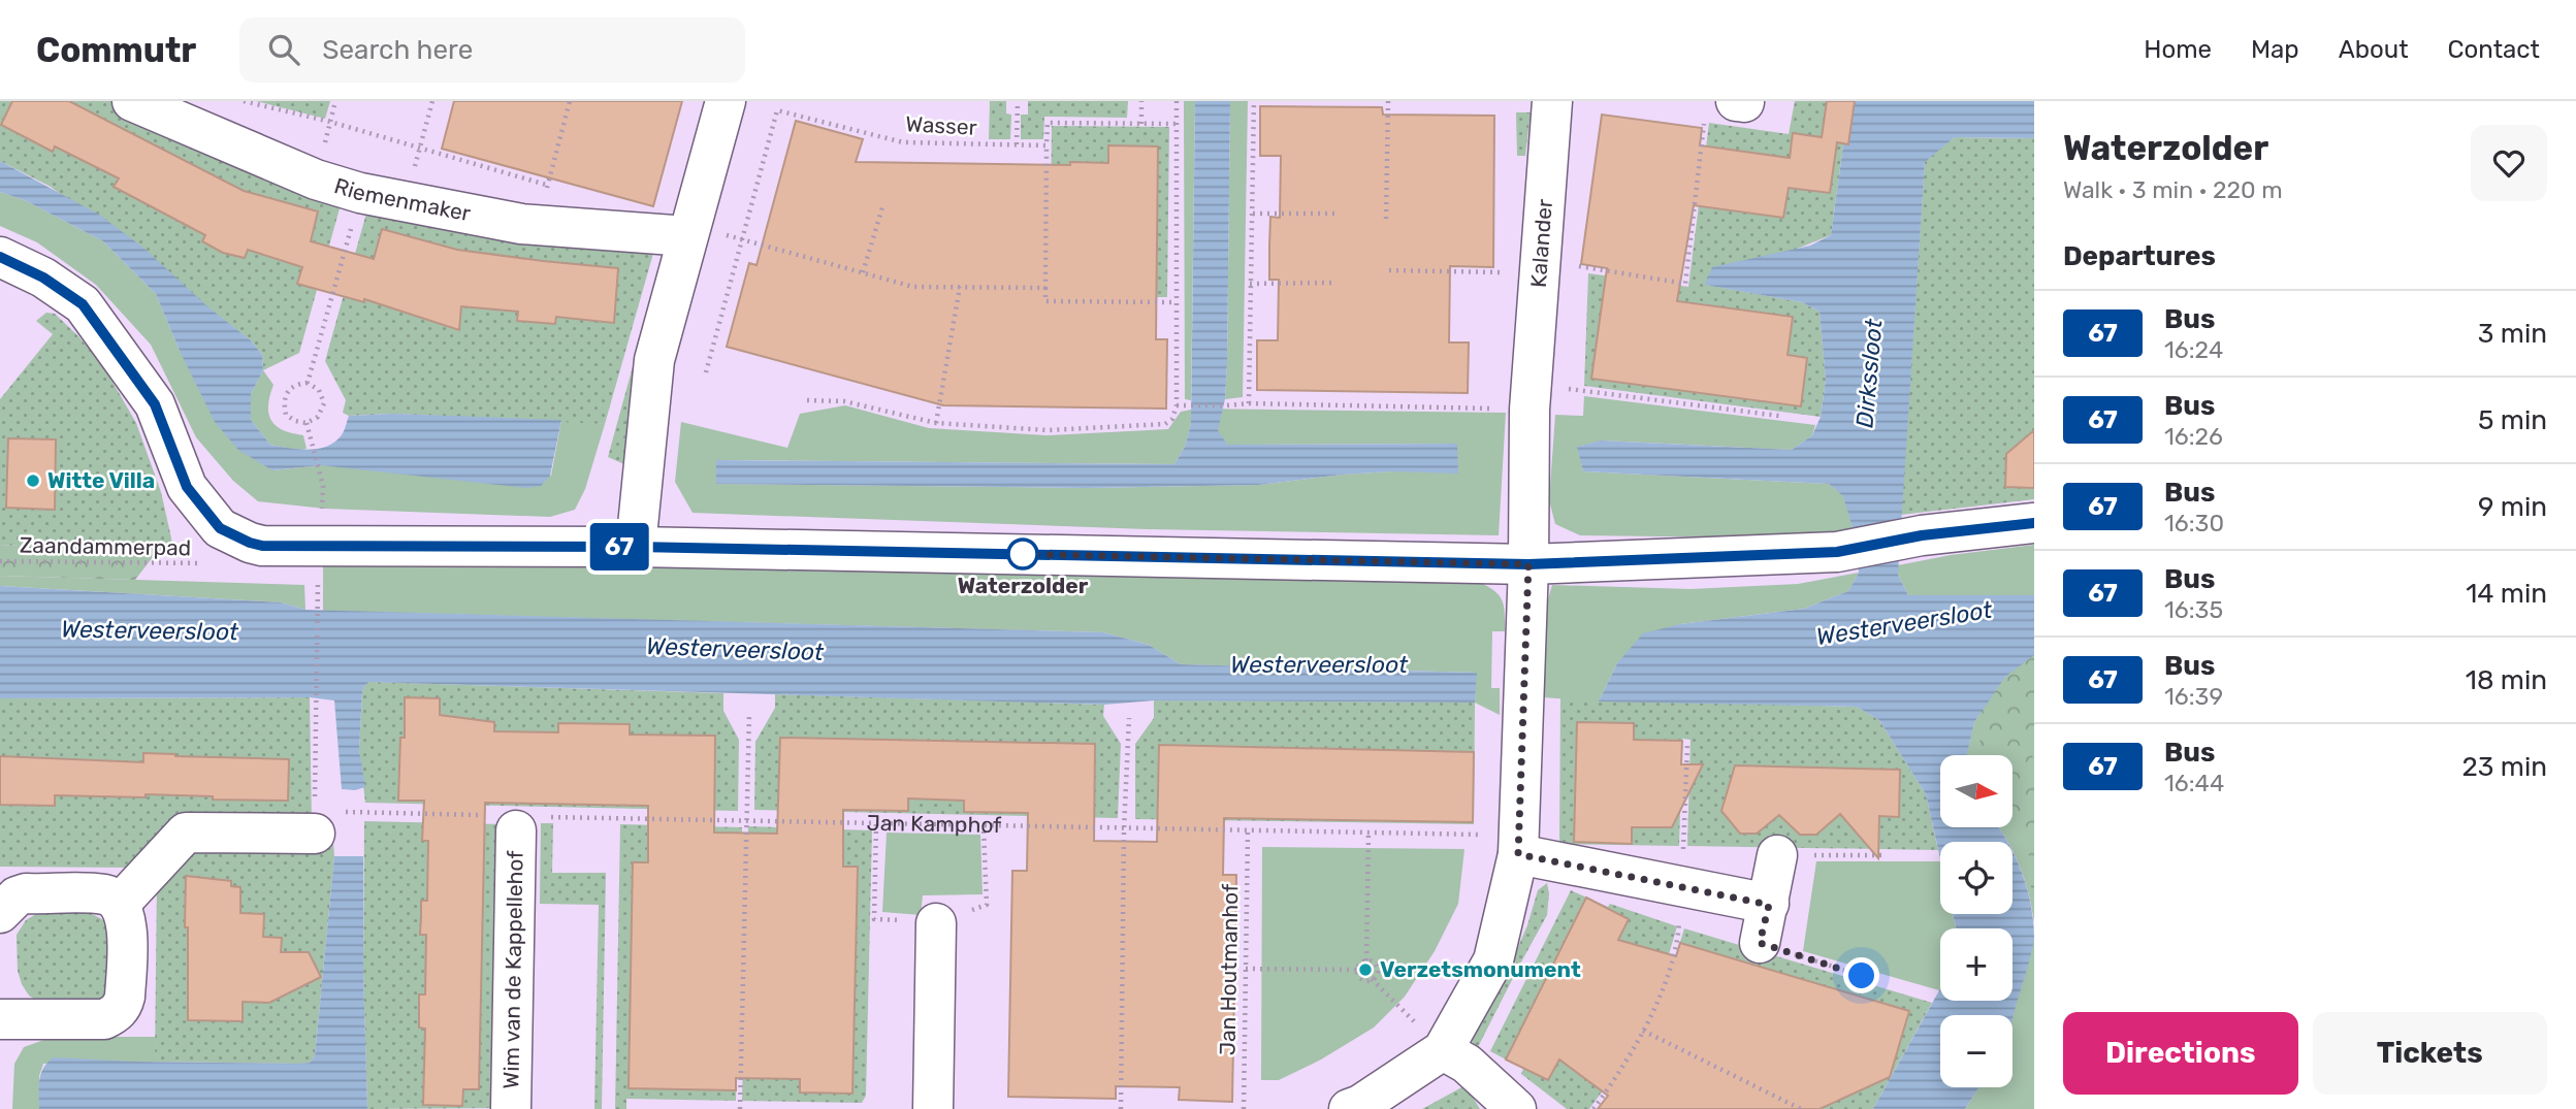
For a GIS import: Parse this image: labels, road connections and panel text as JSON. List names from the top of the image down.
{
  "streets": {
    "street": ["Riemenmaker", "Kalander", "Wim van de Kappellehof"],
    "path": [
      "Wasser",
      "Zaandammerpad",
      "Jan Kamphof",
      "Jan Houtmanhof"
    ]
  },
  "water": ["Dirkssloot", "Westerveersloot"],
  "places": ["Witte Villa", "Waterzolder", "Verzetsmonument"],
  "lines": ["bus line 67"],
  "north": "right",
  "page": {
    "header": "Commutr",
    "search": "Search here",
    "nav": [
      "Home",
      "Map",
      "About",
      "Contact"
    ],
    "on_map": "67",
    "heading": [
      ["Waterzolder", "Walk · 3 min · 220 m"],
      "Departures"
    ],
    "list": [
      {
        "mark": "67",
        "name": "Bus",
        "note": "16:24",
        "value": "3 min"
      },
      {
        "mark": "67",
        "name": "Bus",
        "note": "16:26",
        "value": "5 min"
      },
      {
        "mark": "67",
        "name": "Bus",
        "note": "16:30",
        "value": "9 min"
      },
      {
        "mark": "67",
        "name": "Bus",
        "note": "16:35",
        "value": "14 min"
      },
      {
        "mark": "67",
        "name": "Bus",
        "note": "16:39",
        "value": "18 min"
      },
      {
        "mark": "67",
        "name": "Bus",
        "note": "16:44",
        "value": "23 min"
      }
    ],
    "map_buttons": ["+", "−"],
    "buttons": ["Directions", "Tickets"]
  }
}
